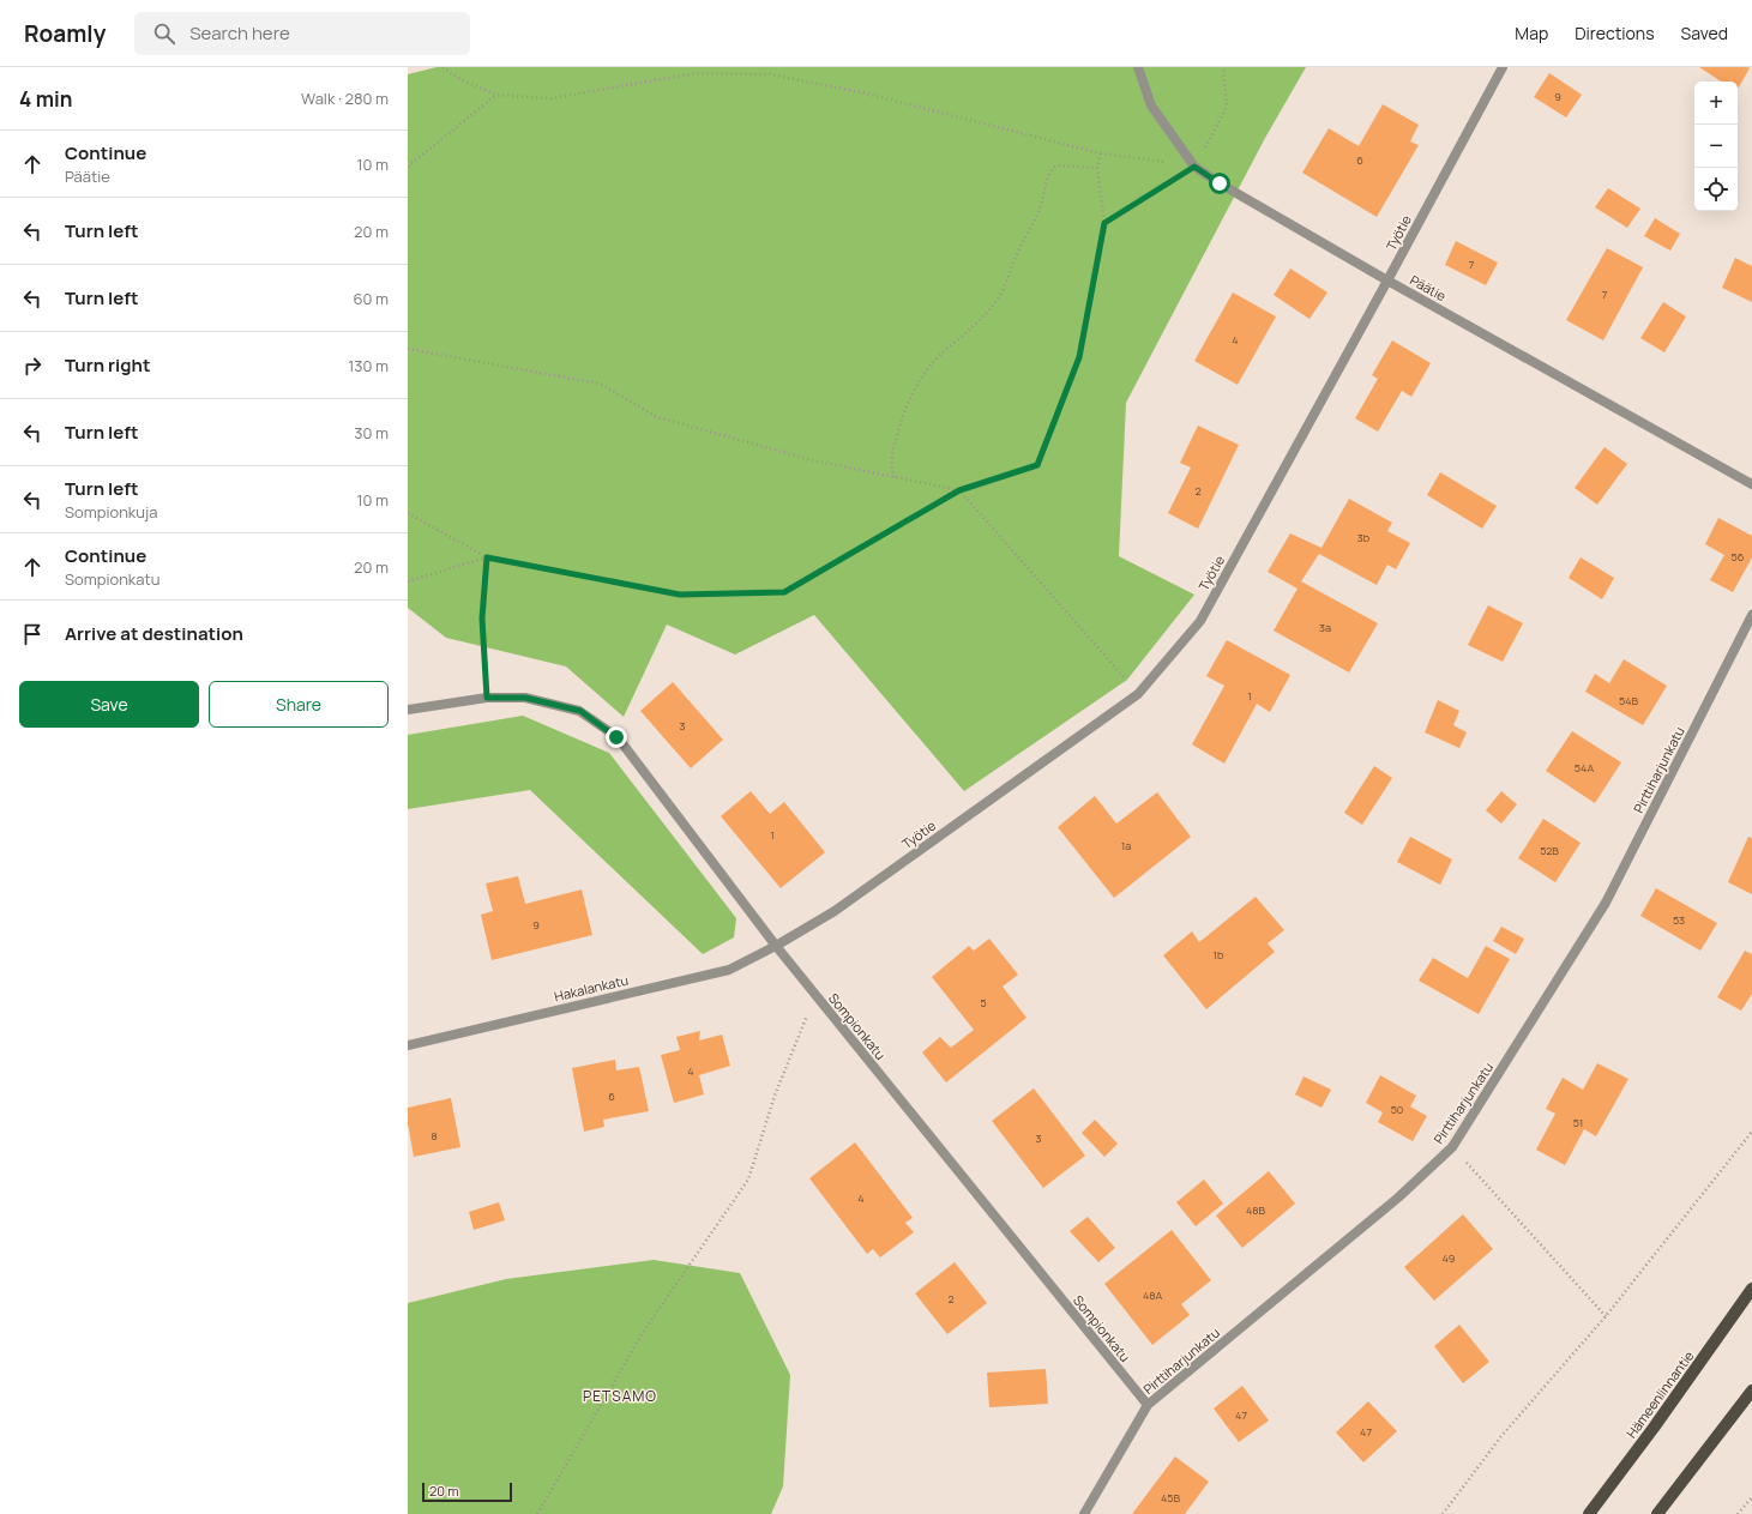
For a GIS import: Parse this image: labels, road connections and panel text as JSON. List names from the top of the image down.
{
  "streets": {
    "main road": ["Hämeenlinnantie"],
    "street": [
      "Työtie",
      "Päätie",
      "Pirttiharjunkatu",
      "Hakalankatu",
      "Sompionkatu"
    ]
  },
  "crossings": [
    ["Työtie", "Päätie"],
    ["Työtie", "Hakalankatu"],
    ["Työtie", "Sompionkatu"],
    ["Pirttiharjunkatu", "Sompionkatu"],
    ["Hakalankatu", "Sompionkatu"]
  ],
  "districts": ["PETSAMO"],
  "house_numbers": [
    "9",
    "6",
    "7",
    "7",
    "4",
    "2",
    "3b",
    "56",
    "3a",
    "1",
    "54B",
    "3",
    "54A",
    "1",
    "1a",
    "52B",
    "53",
    "9",
    "1b",
    "5",
    "4",
    "6",
    "50",
    "51",
    "8",
    "3",
    "4",
    "48B",
    "49",
    "48A",
    "2",
    "47",
    "47",
    "45B"
  ],
  "scale_bar": "20 m",
  "page": {
    "header": "Roamly",
    "search": "Search here",
    "nav": ["Map", "Directions", "Saved"],
    "heading": ["4 min", "Walk · 280 m"],
    "map_buttons": ["+", "−"],
    "list": [
      ["Continue", "Päätie", "10 m"],
      ["Turn left", "20 m"],
      ["Turn left", "60 m"],
      ["Turn right", "130 m"],
      ["Turn left", "30 m"],
      ["Turn left", "Sompionkuja", "10 m"],
      ["Continue", "Sompionkatu", "20 m"],
      "Arrive at destination"
    ],
    "buttons": ["Save", "Share"],
    "scale": "20 m"
  }
}
